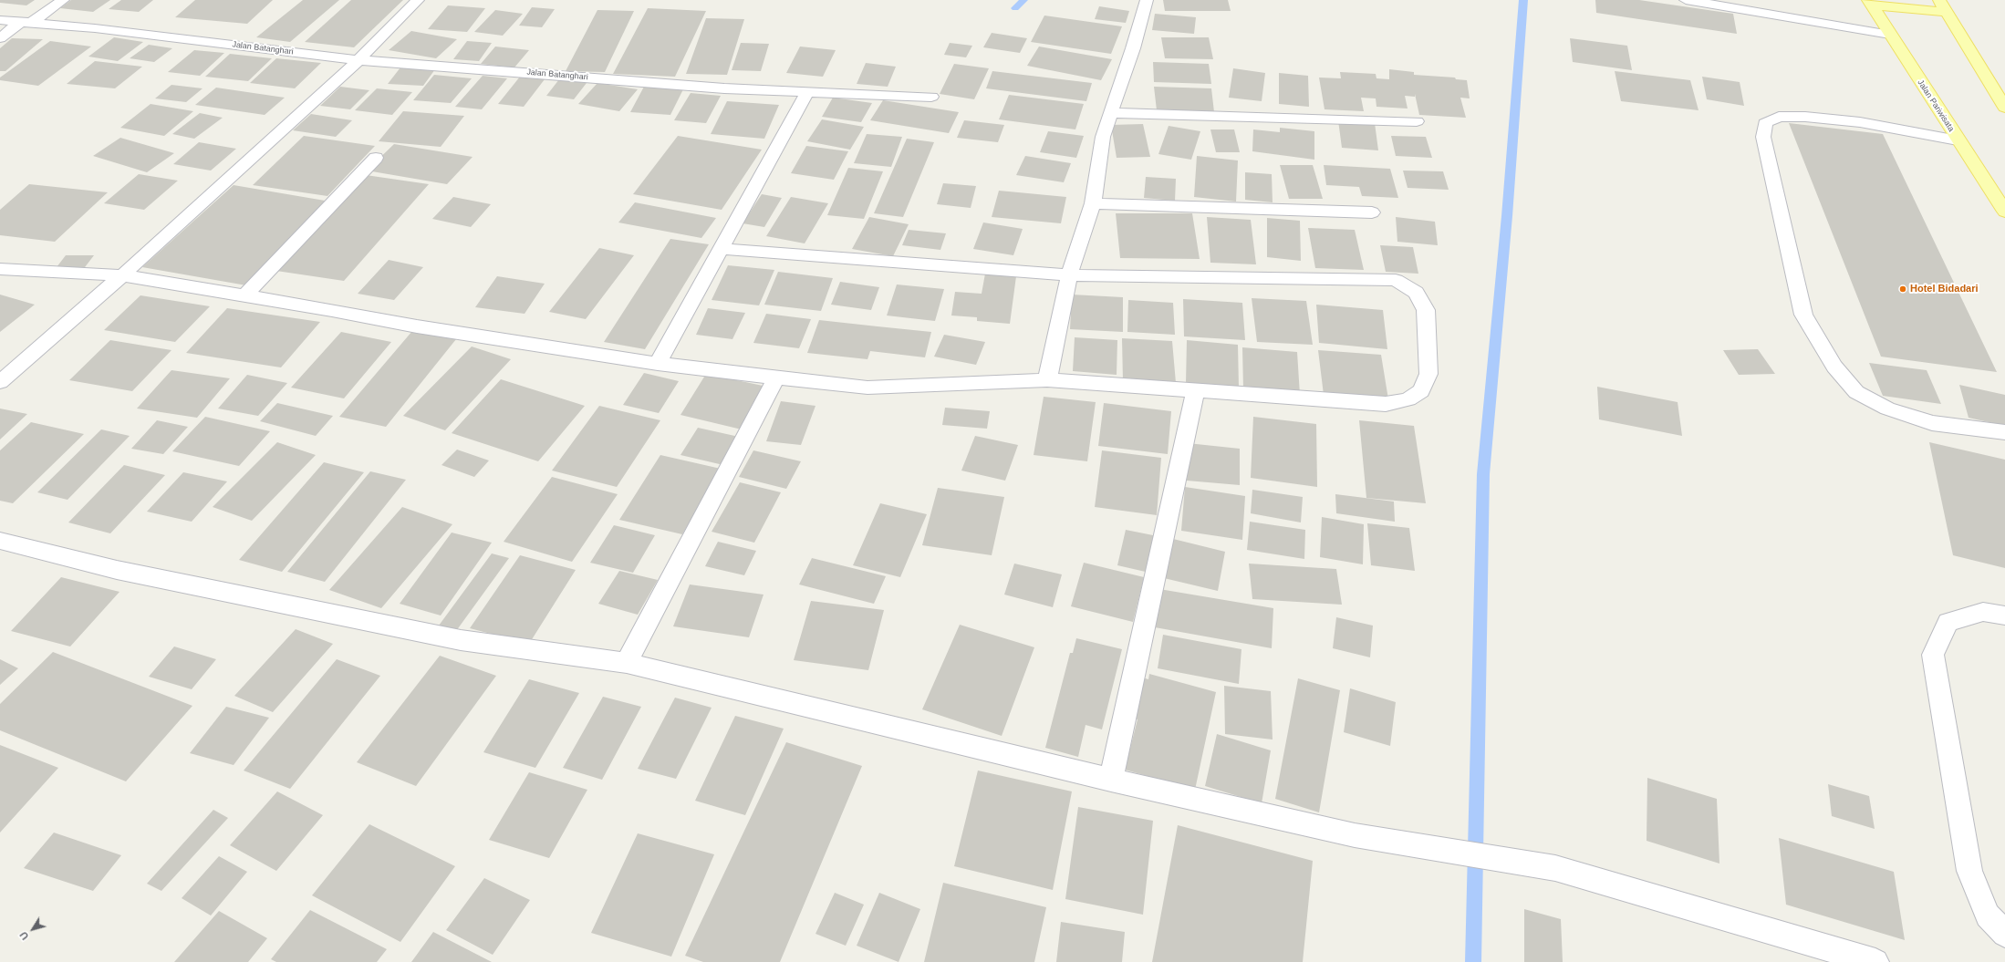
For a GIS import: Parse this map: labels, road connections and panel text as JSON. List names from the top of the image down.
{
  "streets": {
    "main road": ["Jalan Pariwisata"],
    "street": ["Jalan Batanghari"]
  },
  "places": ["Hotel Bidadari"],
  "north": "bottom left"
}
